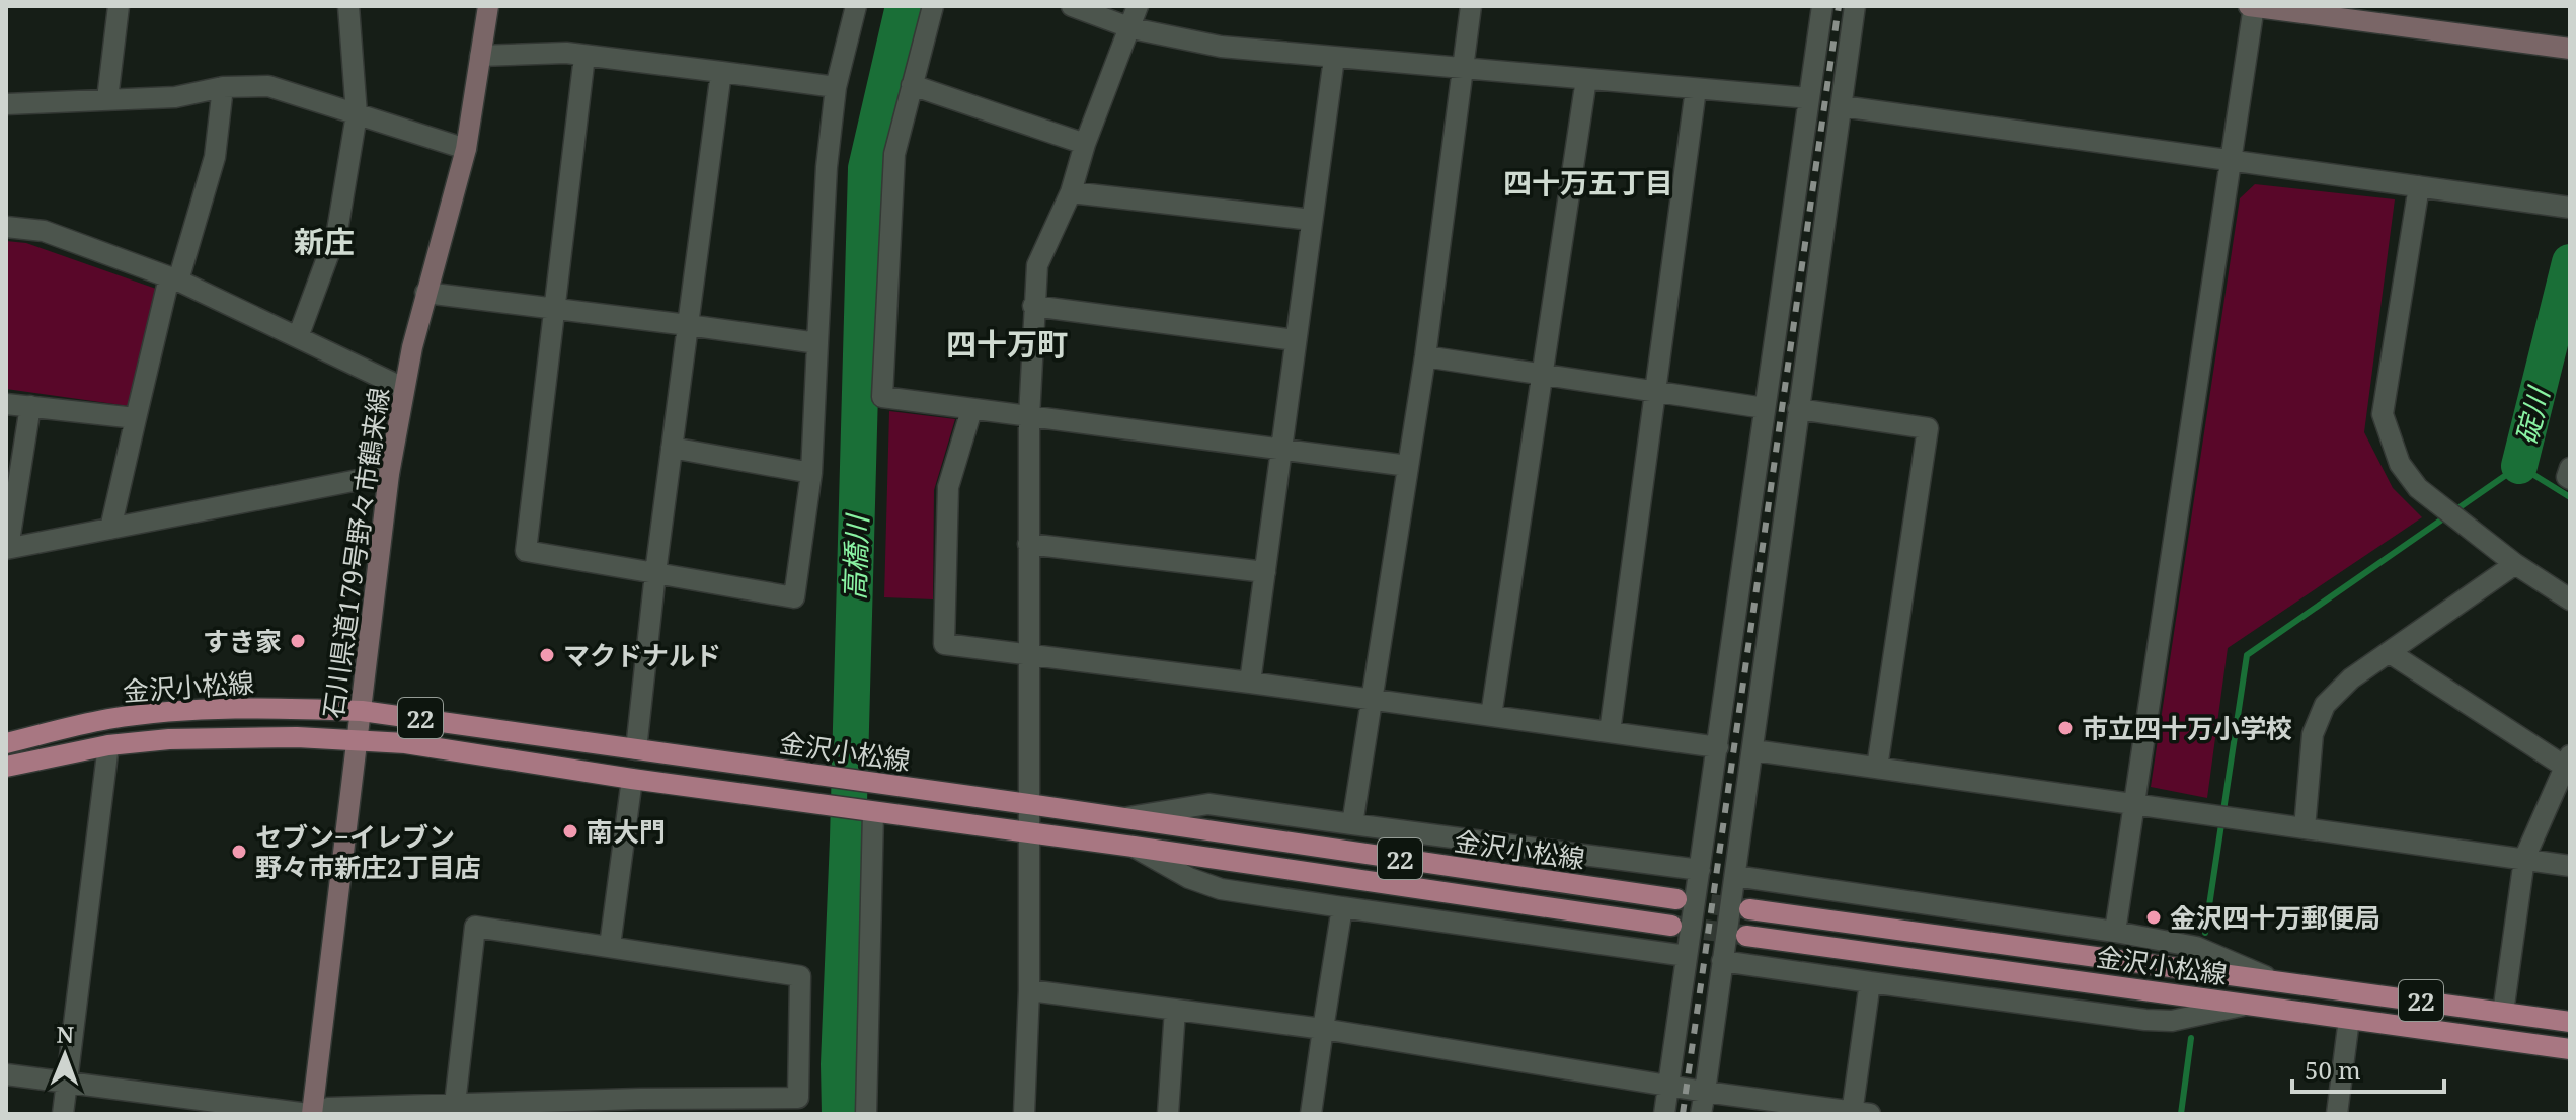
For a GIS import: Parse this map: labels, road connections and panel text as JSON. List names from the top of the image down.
{
  "streets": {
    "main road": ["石川県道179号野々市鶴来線", "金沢小松線", "22"]
  },
  "crossings": [
    ["石川県道179号野々市鶴来線", "金沢小松線"]
  ],
  "districts": ["四十万五丁目", "新庄", "四十万町"],
  "water": ["碇川", "高橋川"],
  "places": [
    "すき家",
    "マクドナルド",
    "市立四十万小学校",
    "南大門",
    "セブン−イレブン 野々市新庄2丁目店",
    "金沢四十万郵便局"
  ],
  "scale_bar": "50 m",
  "north": "top"
}
